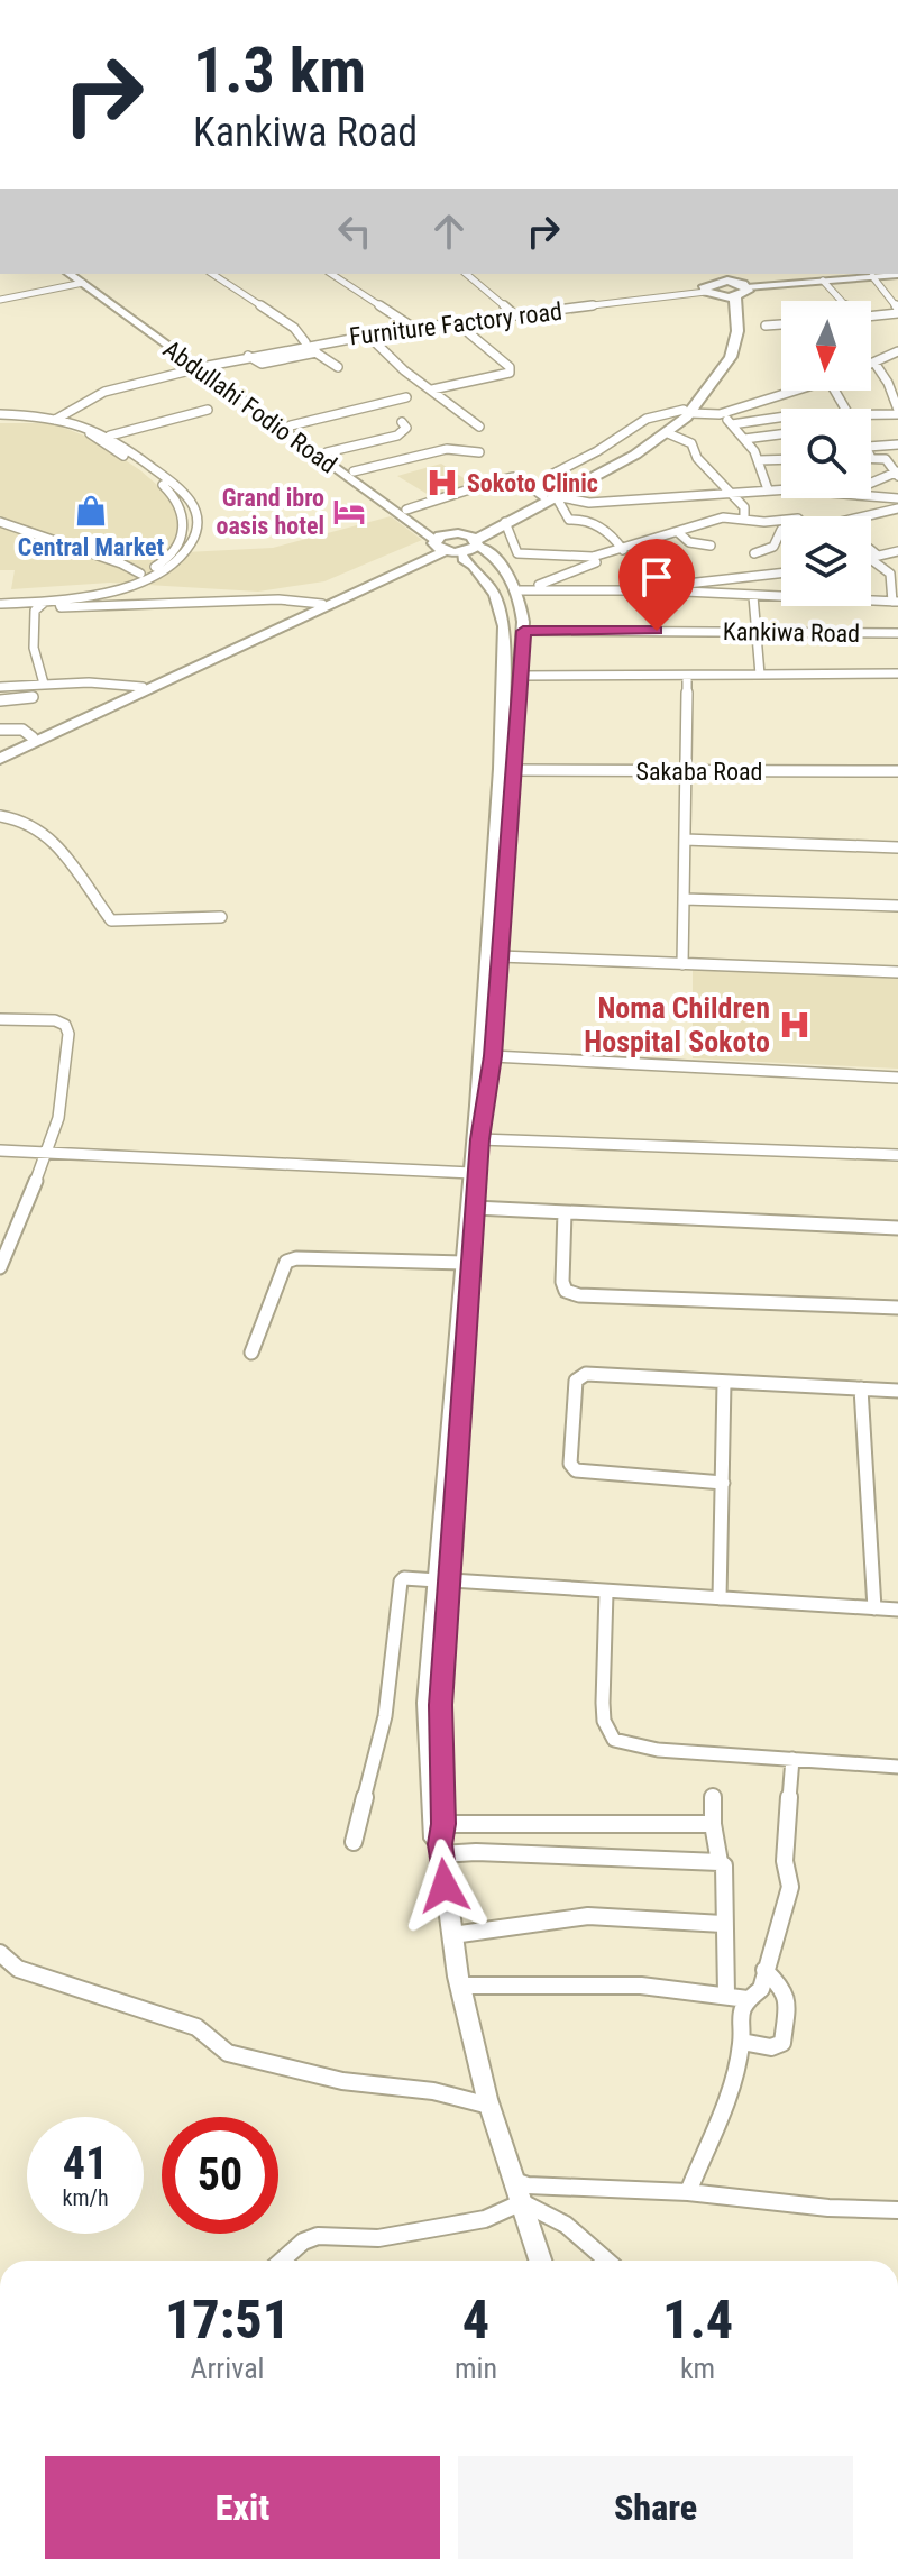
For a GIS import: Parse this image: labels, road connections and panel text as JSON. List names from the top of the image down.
{
  "streets": {
    "main road": ["Abdullahi Fodio Road"],
    "street": ["Furniture Factory road", "Kankiwa Road", "Sakaba Road"]
  },
  "crossings": [
    ["Furniture Factory road", "Abdullahi Fodio Road"]
  ],
  "places": {
    "hospital": ["Sokoto Clinic", "Noma Children Hospital Sokoto"],
    "shop": ["Central Market"],
    "hotel": ["Grand ibro oasis hotel"]
  },
  "north": "bottom",
  "page": {
    "turn": ["1.3 km", "Kankiwa Road"],
    "speed": "41 km/h",
    "limit": "50",
    "eta": [
      "17:51",
      "Arrival",
      "4",
      "min",
      "1.4",
      "km"
    ],
    "buttons": ["Exit", "Share"]
  }
}
